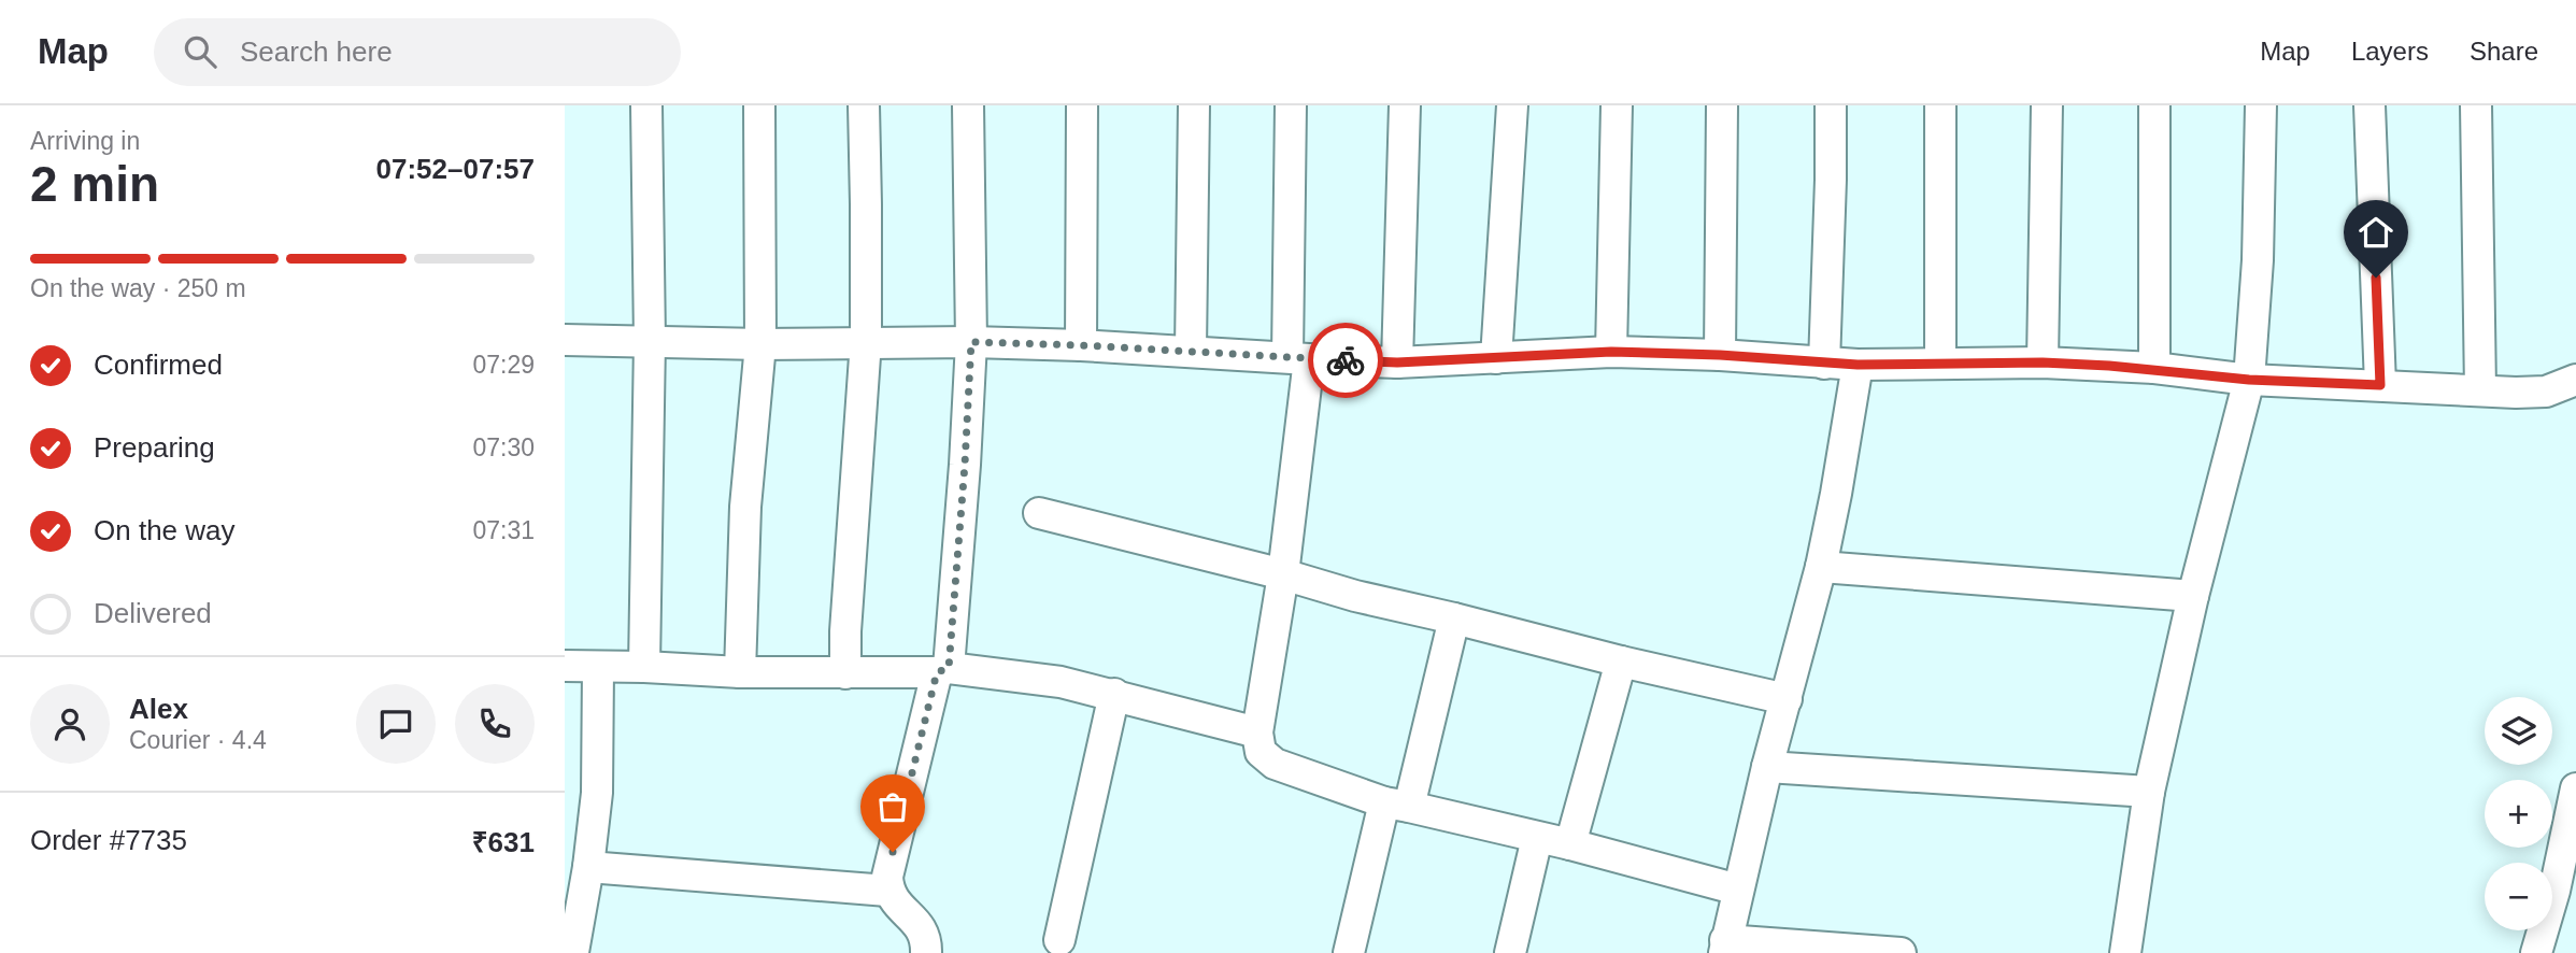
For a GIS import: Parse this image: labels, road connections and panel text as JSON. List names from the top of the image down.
{
  "page": {
    "header": "Map",
    "search": "Search here",
    "nav": ["Map", "Layers", "Share"],
    "heading": ["2 min", "Arriving in", "07:52–07:57"],
    "panel": [
      "Alex",
      "Courier · 4.4",
      "Order #7735",
      "₹631"
    ],
    "bar": "On the way · 250 m",
    "list": [
      ["Confirmed", "07:29"],
      ["Preparing", "07:30"],
      ["On the way", "07:31"],
      "Delivered"
    ],
    "map_buttons": ["+", "−"]
  }
}
